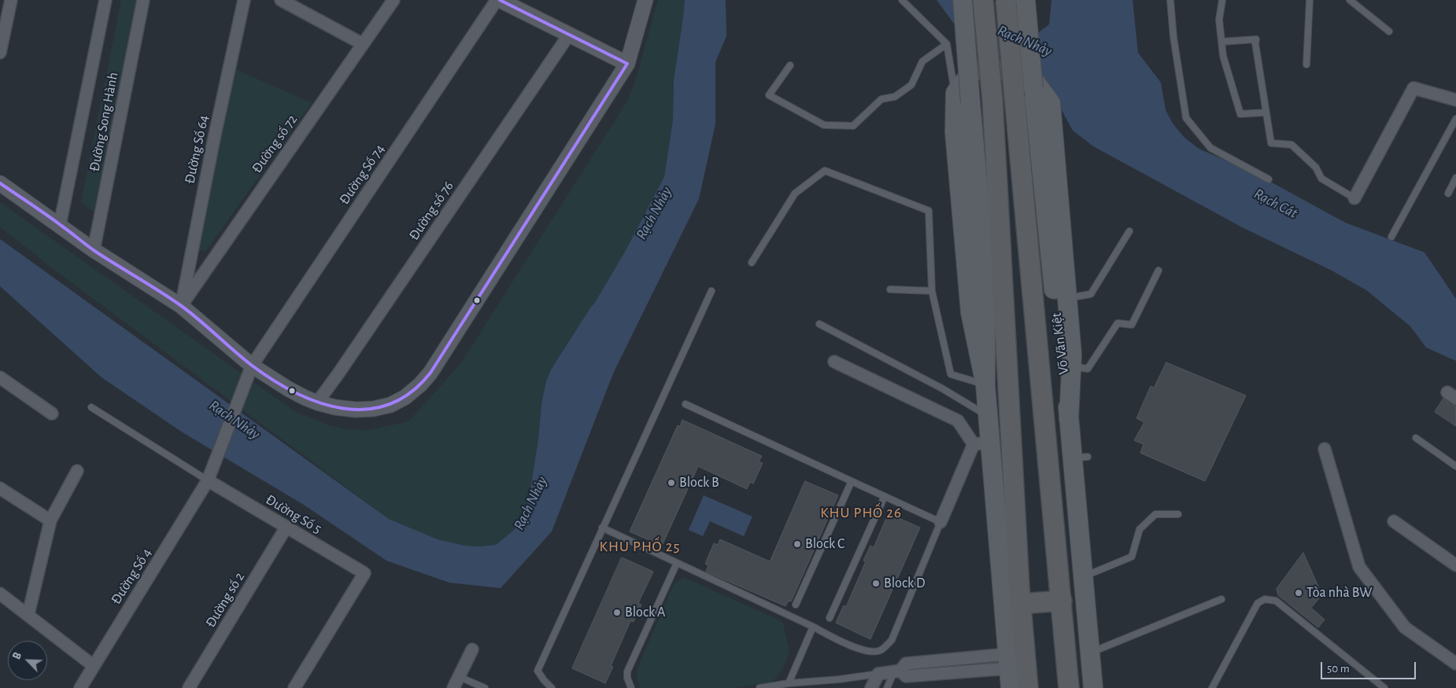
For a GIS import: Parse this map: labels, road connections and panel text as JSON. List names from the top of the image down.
{
  "streets": {
    "highway": ["Võ Văn Kiệt"],
    "street": [
      "Đường Song Hành",
      "Đường số 72",
      "Đường Số 64",
      "Đường Số 74",
      "Đường số 76",
      "Đường Số 5",
      "Đường Số 4",
      "Đường số 2"
    ]
  },
  "crossings": [
    ["Đường số 72", "Đường Số 64"],
    ["Đường Số 74", "Đường Số 4"],
    ["Đường Số 5", "Đường Số 4"],
    ["Đường Số 5", "Đường số 2"]
  ],
  "districts": ["KHU PHỐ 26", "KHU PHỐ 25"],
  "water": ["Rạch Nhảy", "Rạch Cát"],
  "places": [
    "Block B",
    "Block C",
    "Block D",
    "Tòa nhà BW",
    "Block A"
  ],
  "scale_bar": "50 m",
  "north": "top left"
}
